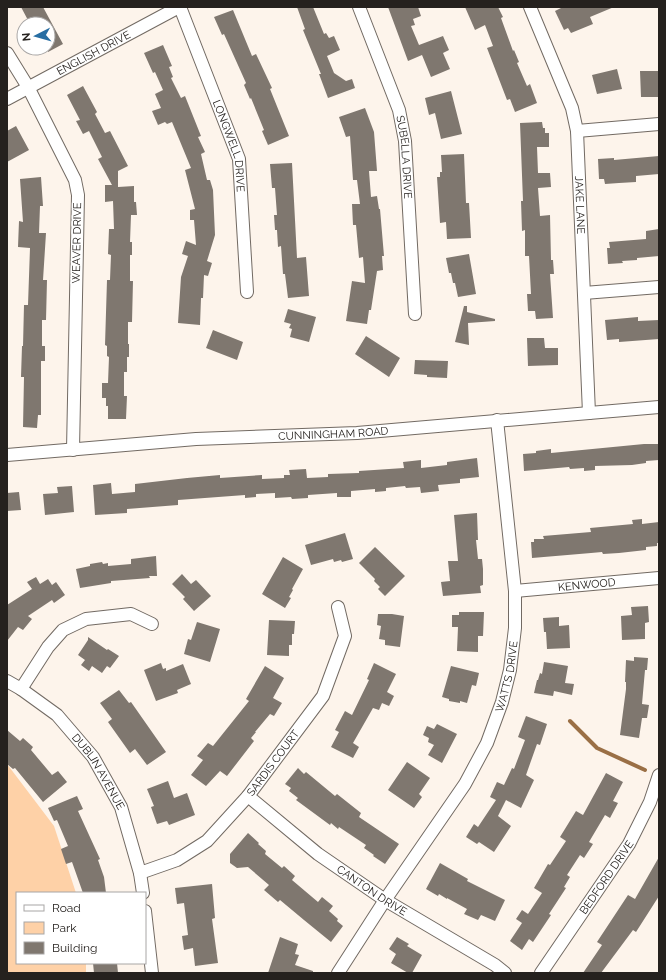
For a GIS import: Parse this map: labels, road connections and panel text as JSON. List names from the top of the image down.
{
  "streets": {
    "street": [
      "ENGLISH DRIVE",
      "LONGWELL DRIVE",
      "SUBELLA DRIVE",
      "JAKE LANE",
      "WEAVER DRIVE",
      "CUNNINGHAM ROAD",
      "KENWOOD",
      "WATTS DRIVE",
      "SARDIS COURT",
      "DUBLIN AVENUE",
      "BEDFORD DRIVE",
      "CANTON DRIVE"
    ]
  },
  "crossings": [
    ["ENGLISH DRIVE", "LONGWELL DRIVE"],
    ["ENGLISH DRIVE", "WEAVER DRIVE"],
    ["JAKE LANE", "CUNNINGHAM ROAD"],
    ["WEAVER DRIVE", "CUNNINGHAM ROAD"],
    ["CUNNINGHAM ROAD", "WATTS DRIVE"],
    ["KENWOOD", "WATTS DRIVE"],
    ["WATTS DRIVE", "CANTON DRIVE"],
    ["SARDIS COURT", "DUBLIN AVENUE"],
    ["SARDIS COURT", "CANTON DRIVE"]
  ],
  "legend": ["Road", "Park", "Building"],
  "north": "left"
}
